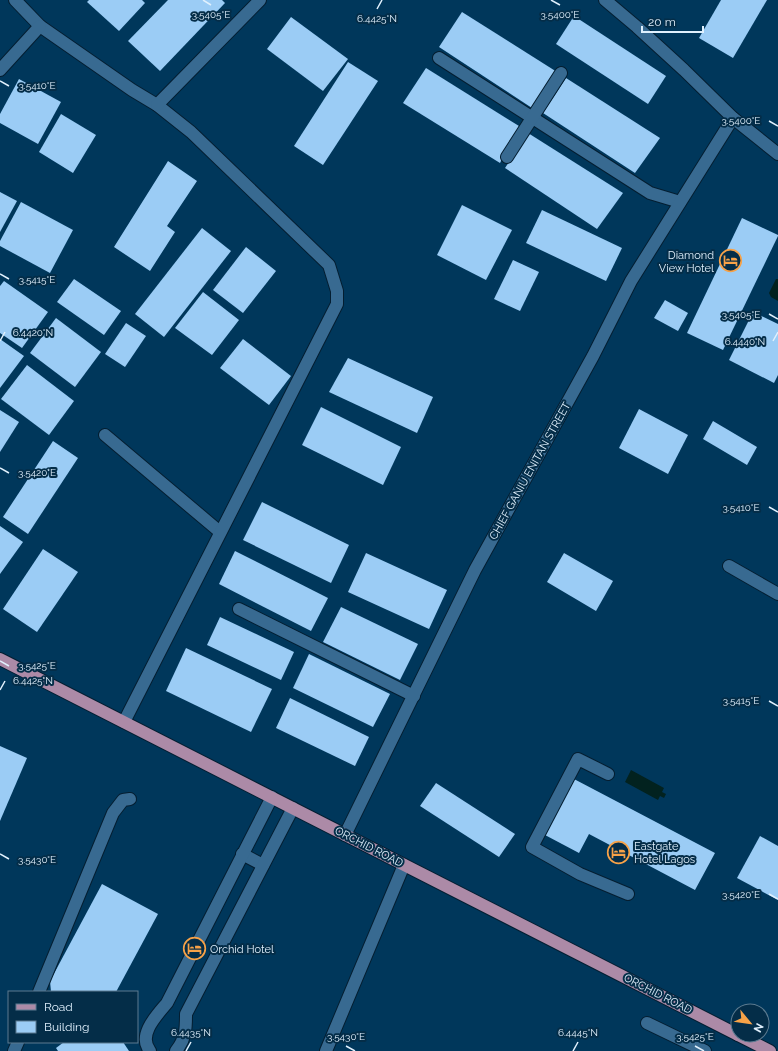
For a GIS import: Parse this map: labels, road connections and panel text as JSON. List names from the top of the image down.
{
  "streets": {
    "main road": ["ORCHID ROAD"],
    "street": ["CHIEF GANIU ENITAN STREET"]
  },
  "crossings": [
    ["CHIEF GANIU ENITAN STREET", "ORCHID ROAD"]
  ],
  "places": {
    "hotel": ["Diamond View Hotel", "Eastgate Hotel Lagos", "Orchid Hotel"]
  },
  "legend": ["Road", "Building"],
  "scale_bar": "20 m",
  "north": "bottom right",
  "coordinates": [
    "3.5405°E",
    "3.5400°E",
    "6.4425°N",
    "3.5410°E",
    "3.5415°E",
    "6.4420°N",
    "6.4440°N",
    "3.5420°E",
    "3.5425°E",
    "3.5430°E",
    "6.4435°N",
    "6.4445°N"
  ]
}
